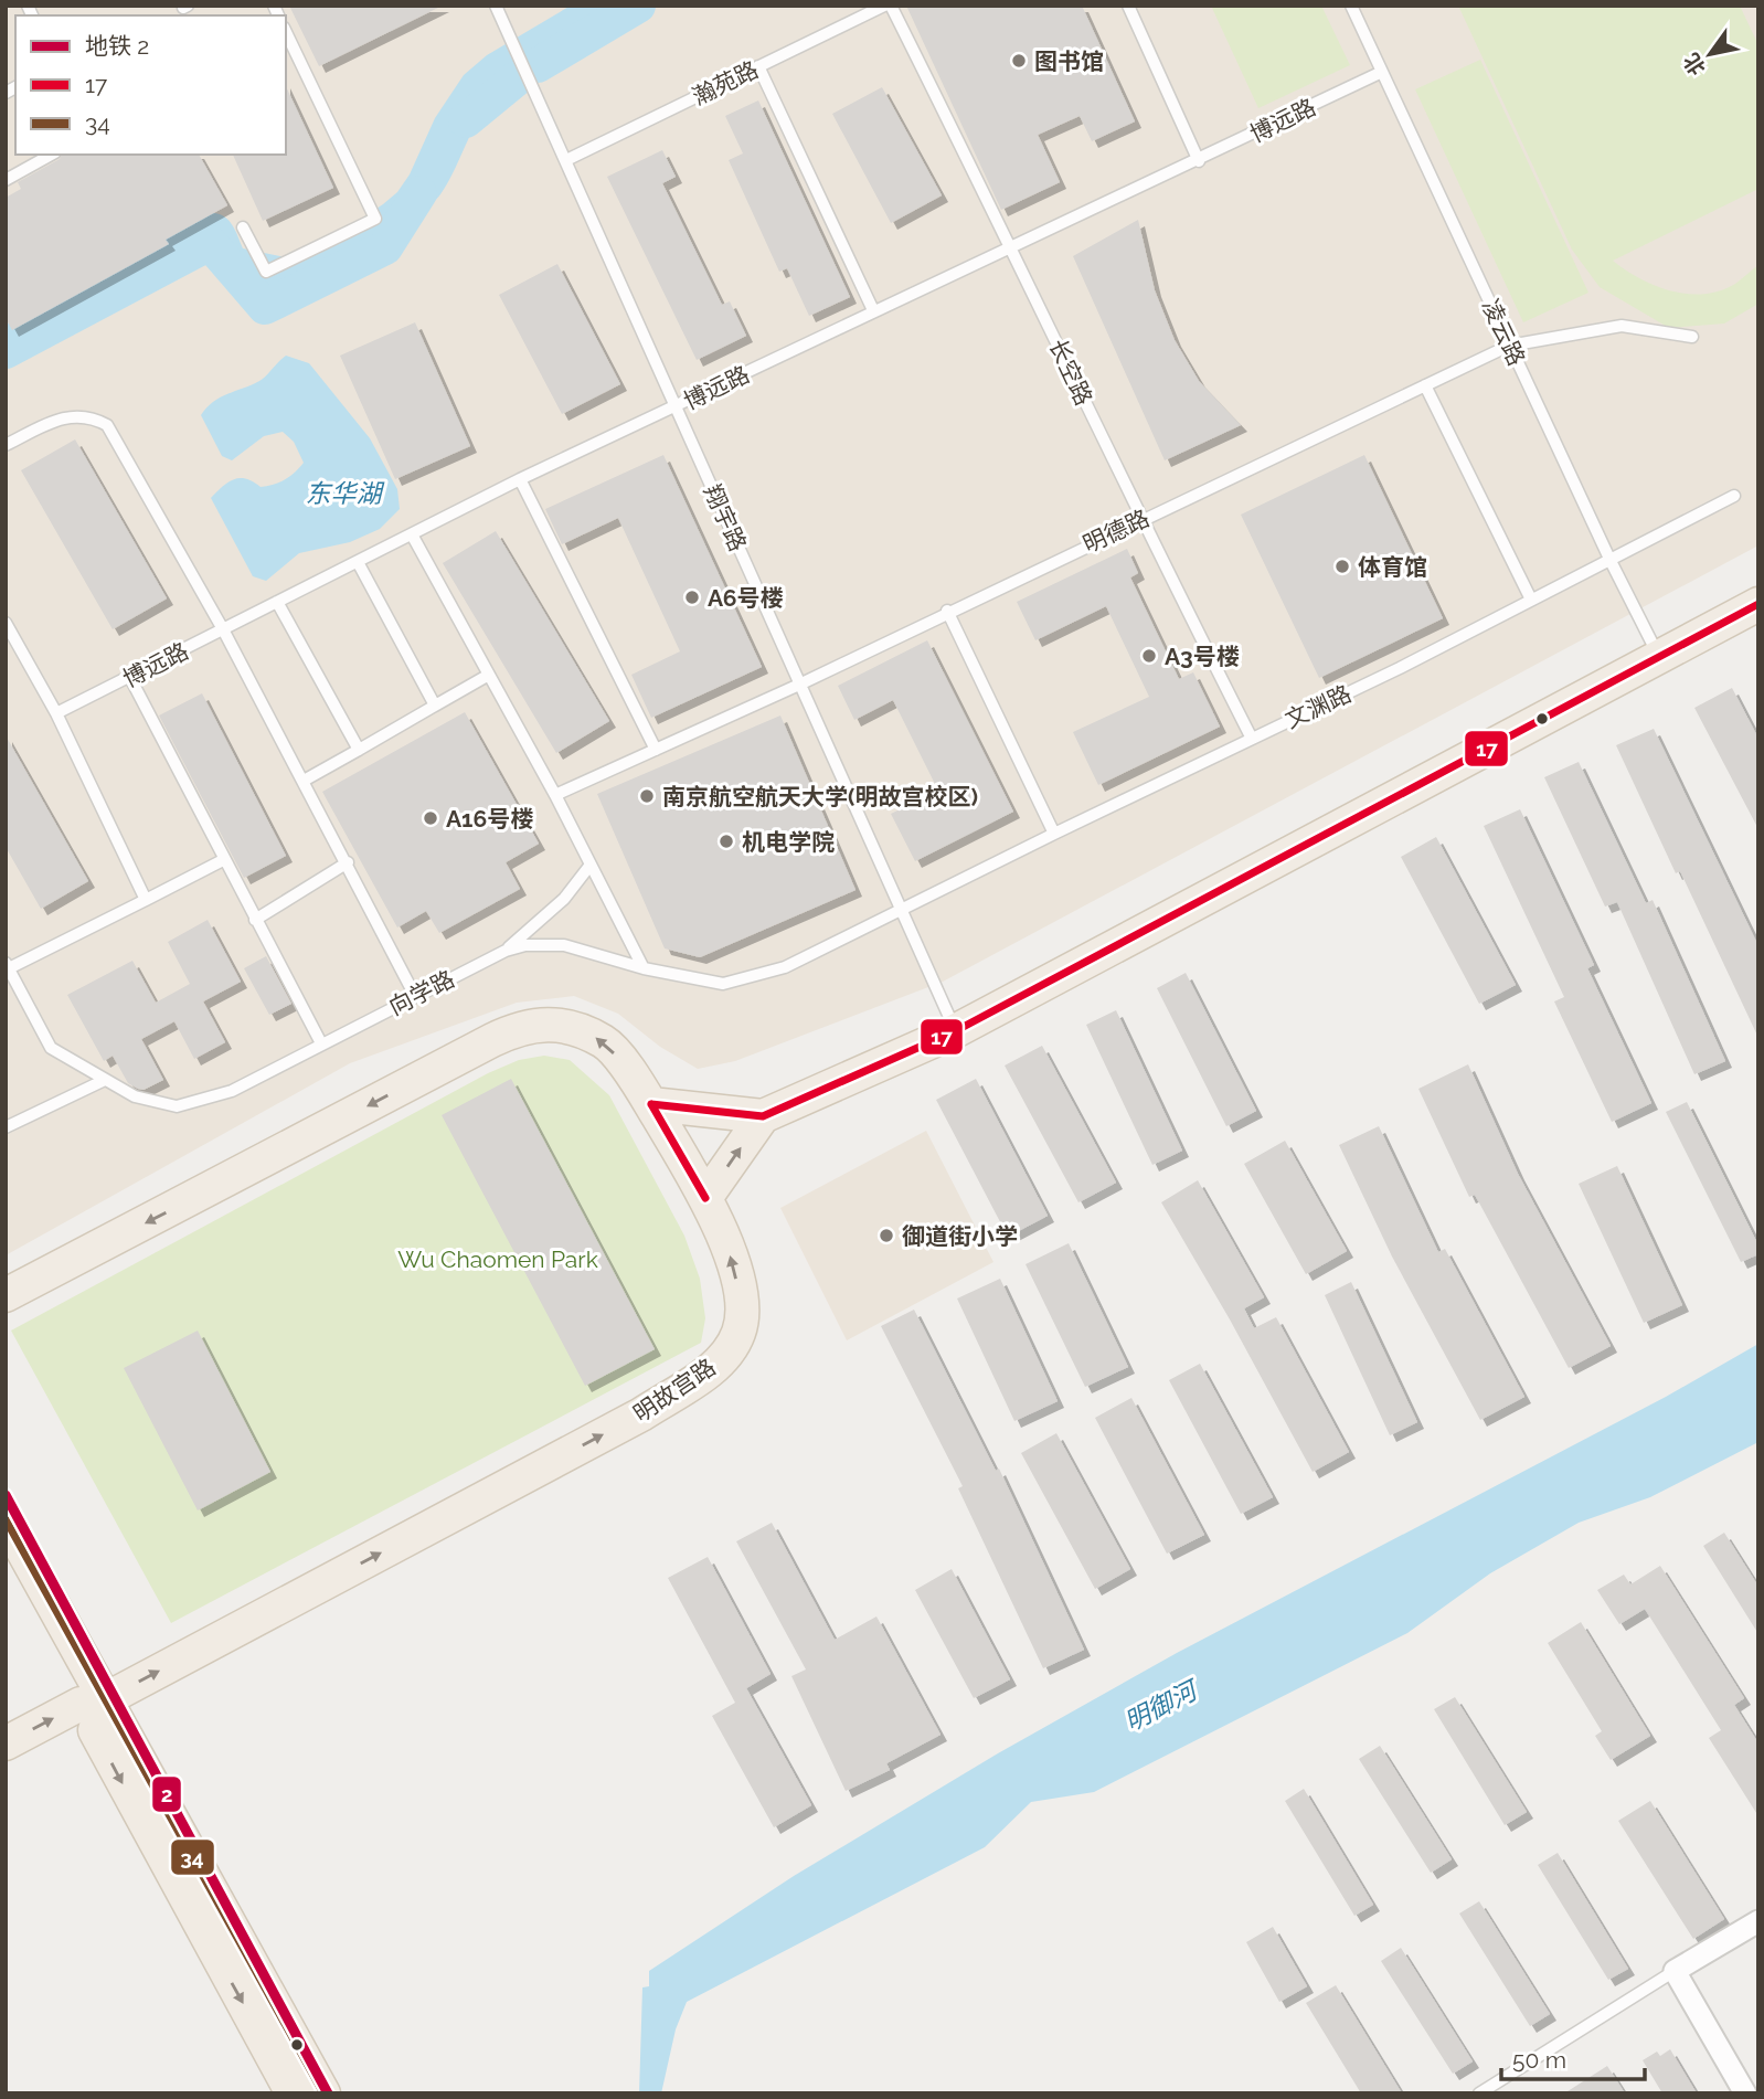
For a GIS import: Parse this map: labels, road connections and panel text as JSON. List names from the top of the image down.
{
  "streets": {
    "main road": ["明故宫路"],
    "lane": [
      "瀚苑路",
      "博远路",
      "凌云路",
      "长空路",
      "翔宇路",
      "明德路",
      "文渊路",
      "向学路"
    ]
  },
  "crossings": [
    ["瀚苑路", "翔宇路"],
    ["博远路", "凌云路"],
    ["博远路", "长空路"],
    ["博远路", "翔宇路"],
    ["凌云路", "明德路"],
    ["凌云路", "文渊路"],
    ["长空路", "明德路"],
    ["长空路", "文渊路"],
    ["翔宇路", "明德路"],
    ["翔宇路", "文渊路"],
    ["翔宇路", "向学路"],
    ["文渊路", "向学路"]
  ],
  "water": ["东华湖", "明御河"],
  "parks": ["Wu Chaomen Park"],
  "places": [
    "图书馆",
    "体育馆",
    "A6号楼",
    "A3号楼",
    "南京航空航天大学(明故宫校区)",
    "A16号楼",
    "机电学院",
    "御道街小学"
  ],
  "lines": ["transit line 17", "metro line 2", "transit line 34"],
  "legend": ["地铁 2", "17", "34"],
  "scale_bar": "50 m",
  "north": "bottom left"
}
